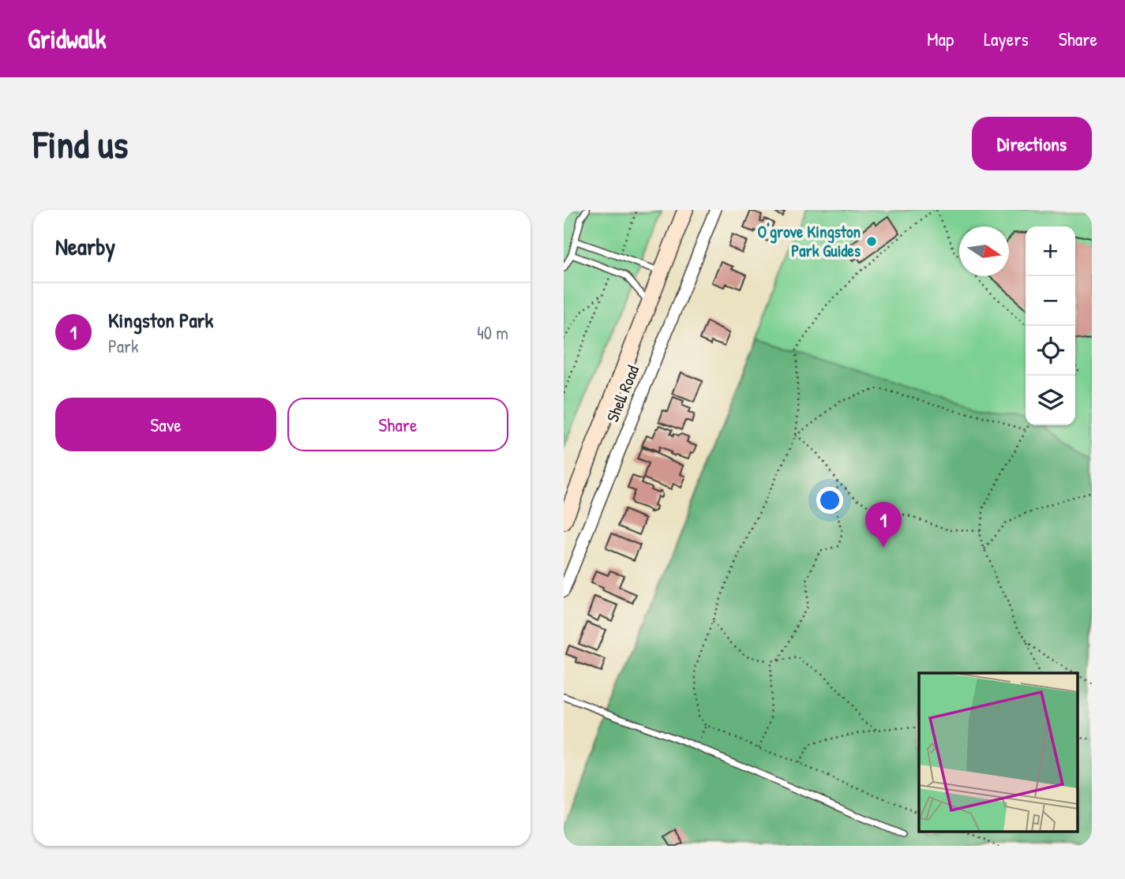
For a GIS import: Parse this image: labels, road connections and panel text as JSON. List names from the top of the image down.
{
  "streets": {
    "main road": ["Shell Road"]
  },
  "places": ["O'grove Kingston Park Guides"],
  "north": "right",
  "page": {
    "header": "Gridwalk",
    "nav": ["Map", "Layers", "Share"],
    "buttons": [
      "Directions",
      ["Save", "Share"]
    ],
    "title": "Find us",
    "heading": "Nearby",
    "map_buttons": ["+", "−"],
    "list": [
      {
        "mark": "1",
        "name": "Kingston Park",
        "note": "Park",
        "value": "40 m"
      }
    ],
    "pins": "1"
  }
}
